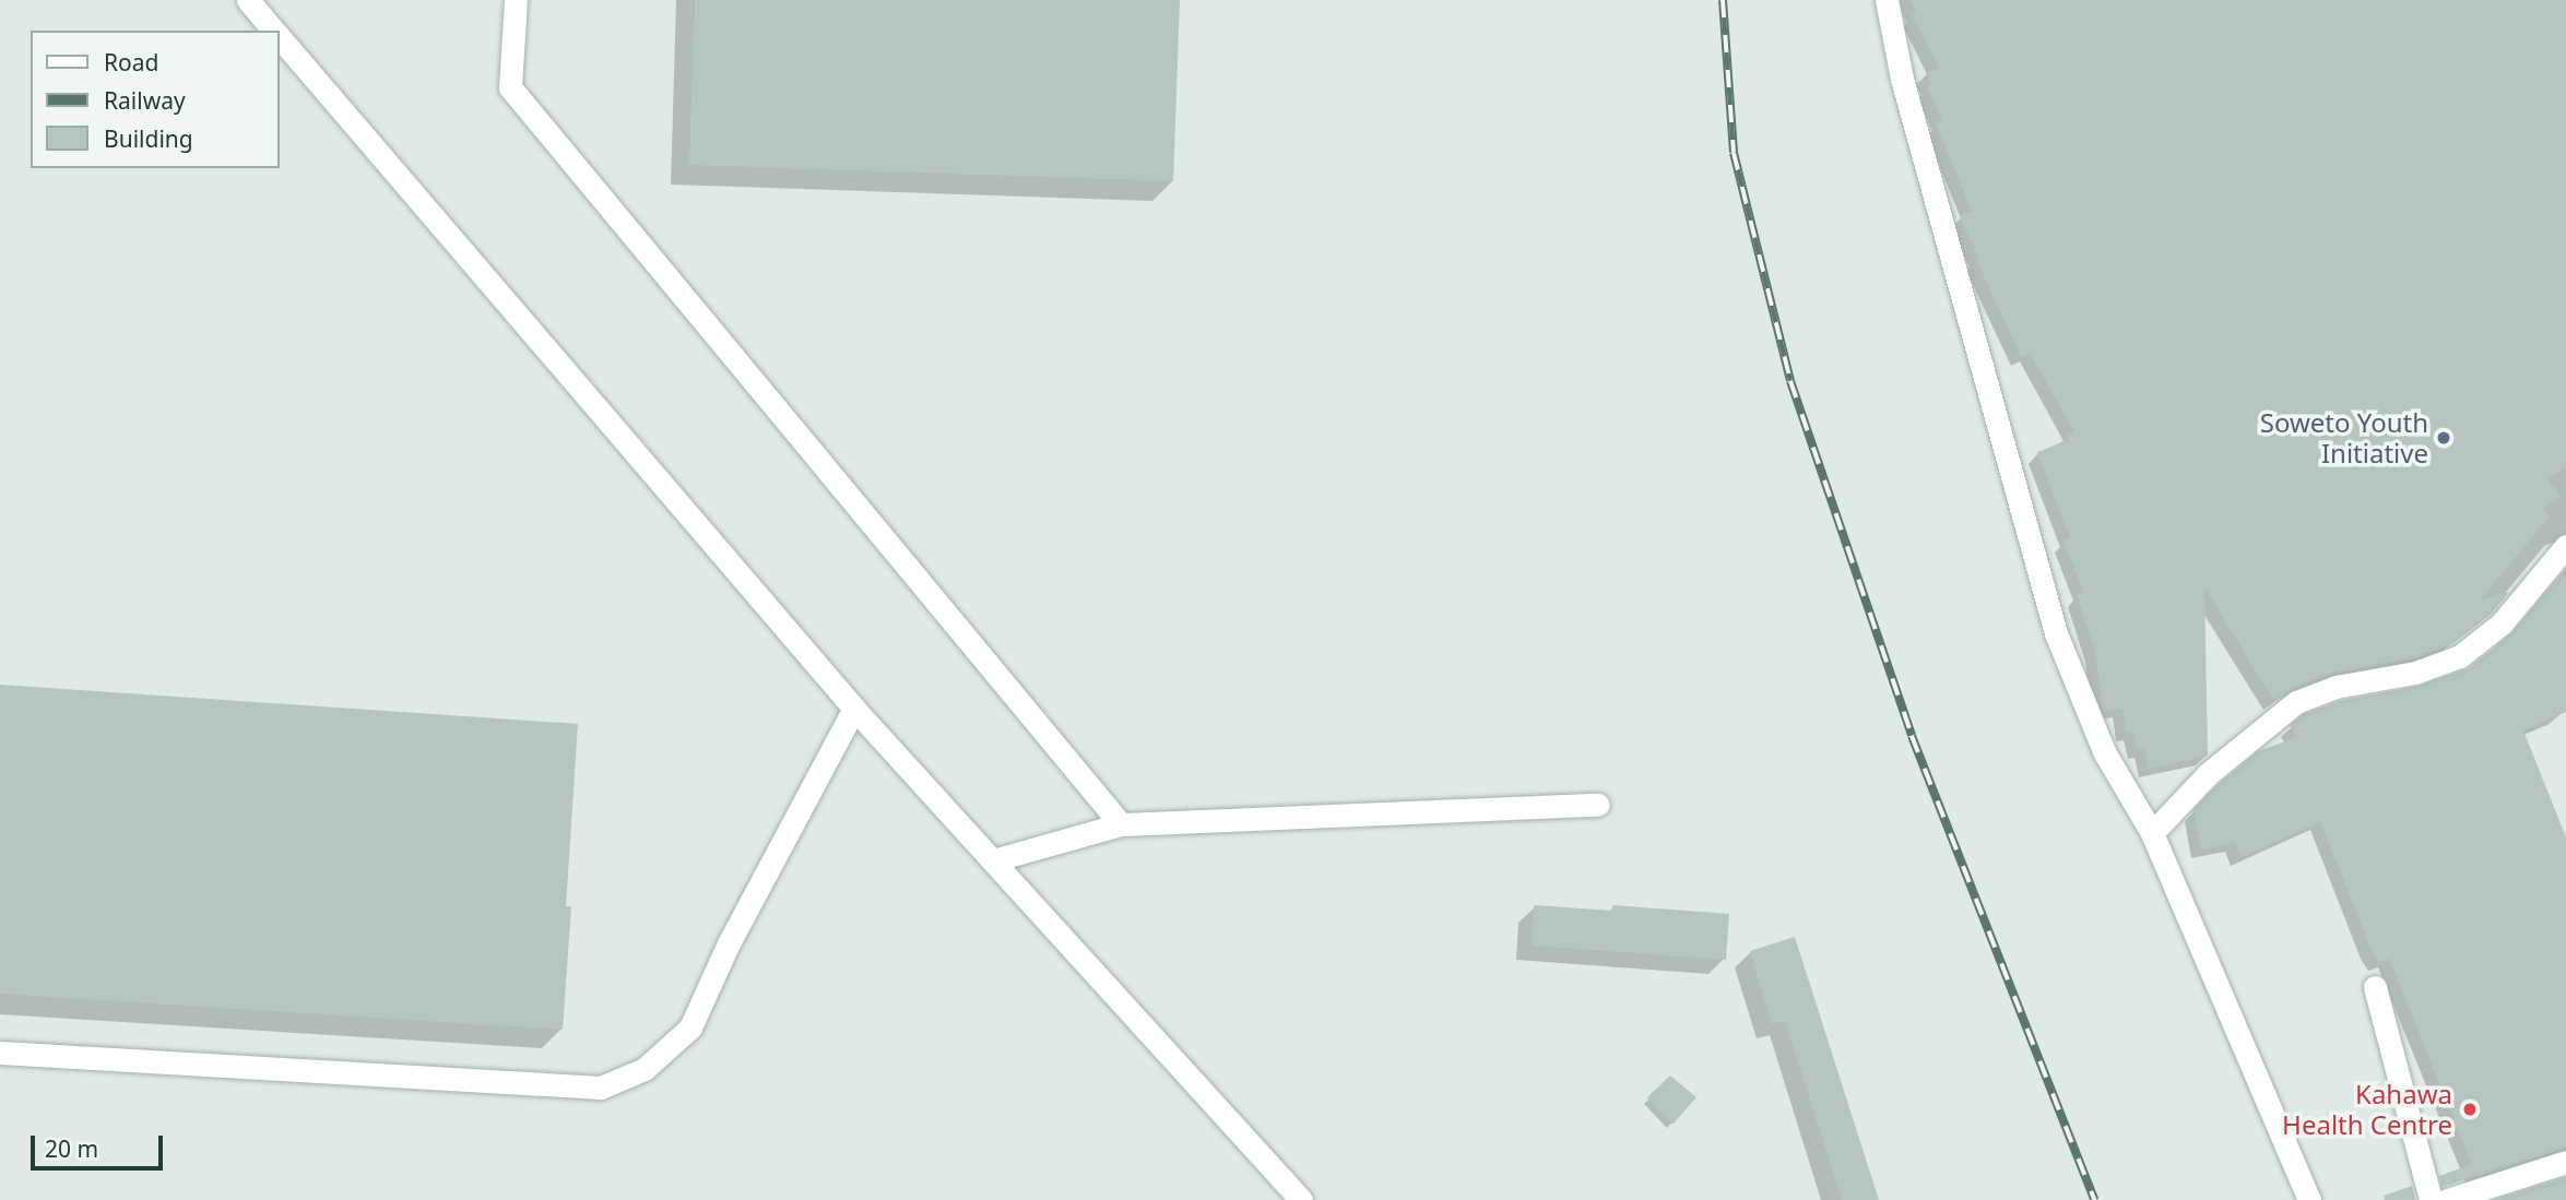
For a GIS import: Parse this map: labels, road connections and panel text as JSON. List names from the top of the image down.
{
  "places": ["Soweto Youth Initiative", "Kahawa Health Centre"],
  "legend": ["Road", "Railway", "Building"],
  "scale_bar": "20 m"
}
